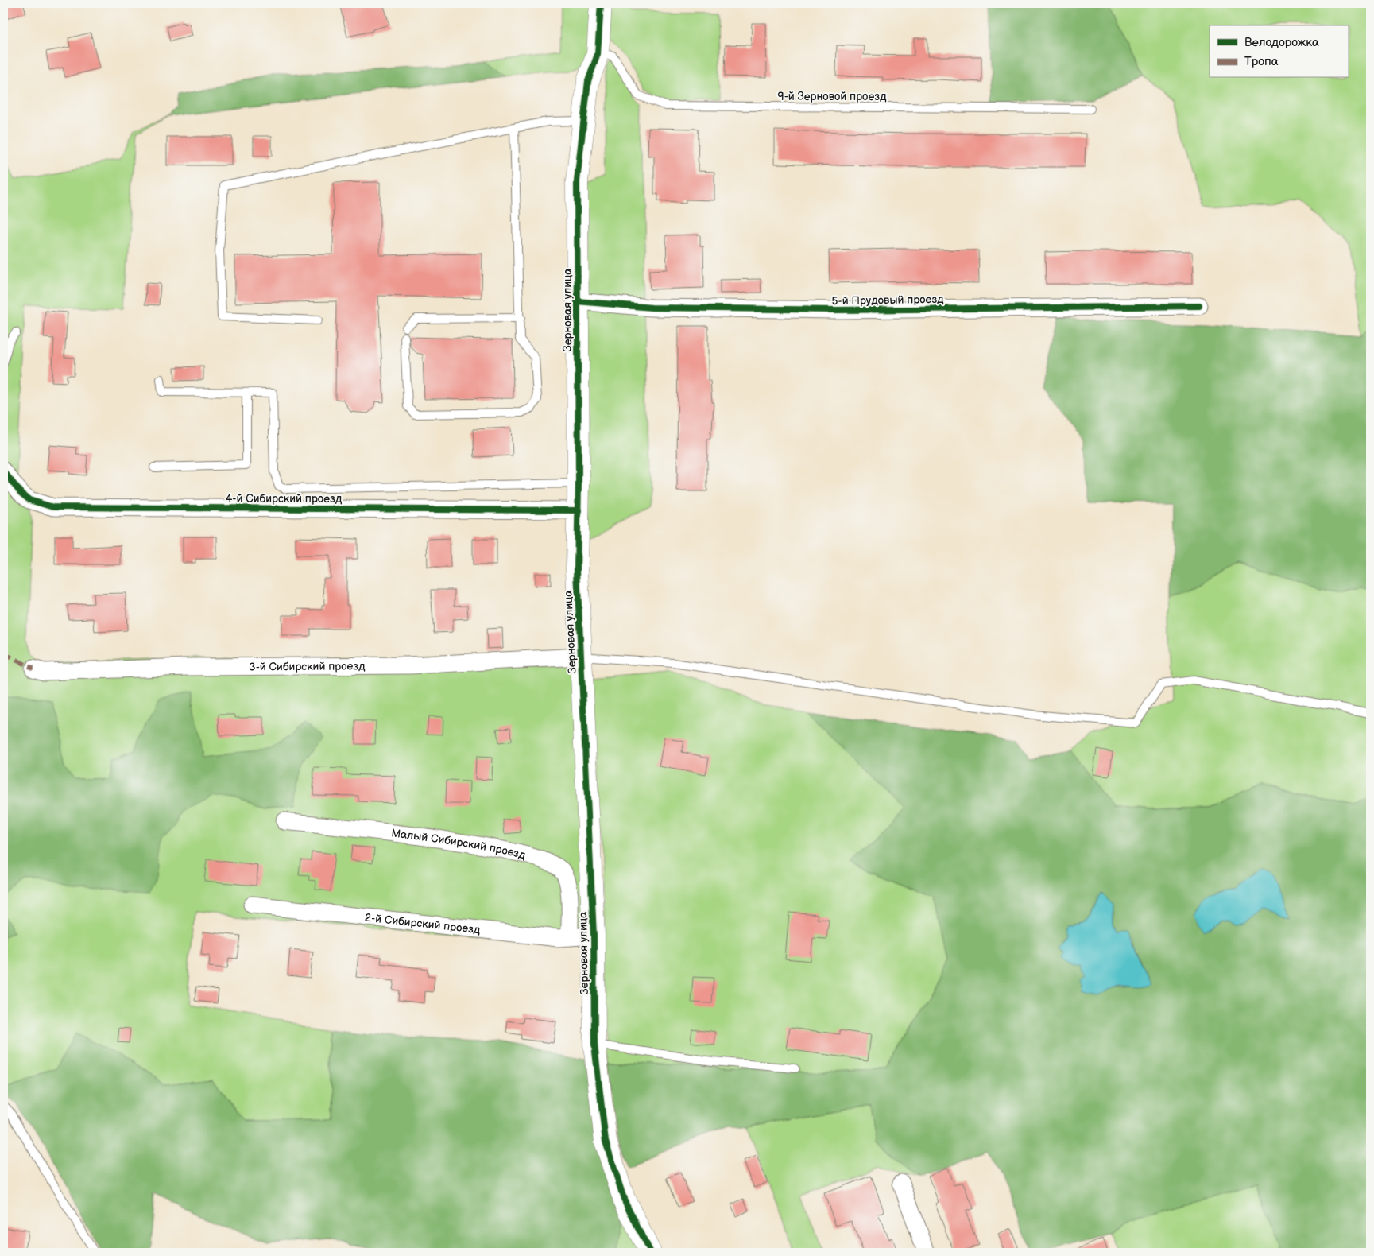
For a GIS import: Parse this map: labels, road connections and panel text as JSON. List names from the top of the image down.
{
  "streets": {
    "street": [
      "5-й Прудовый проезд",
      "Зерновая улица",
      "4-й Сибирский проезд",
      "3-й Сибирский проезд",
      "Малый Сибирский проезд",
      "2-й Сибирский проезд"
    ],
    "lane": ["9-й Зерновой проезд"]
  },
  "crossings": [
    ["9-й Зерновой проезд", "Зерновая улица"],
    ["5-й Прудовый проезд", "Зерновая улица"],
    ["Зерновая улица", "4-й Сибирский проезд"],
    ["Зерновая улица", "3-й Сибирский проезд"],
    ["Зерновая улица", "2-й Сибирский проезд"],
    ["Малый Сибирский проезд", "2-й Сибирский проезд"]
  ],
  "legend": ["Велодорожка", "Тропа"]
}
